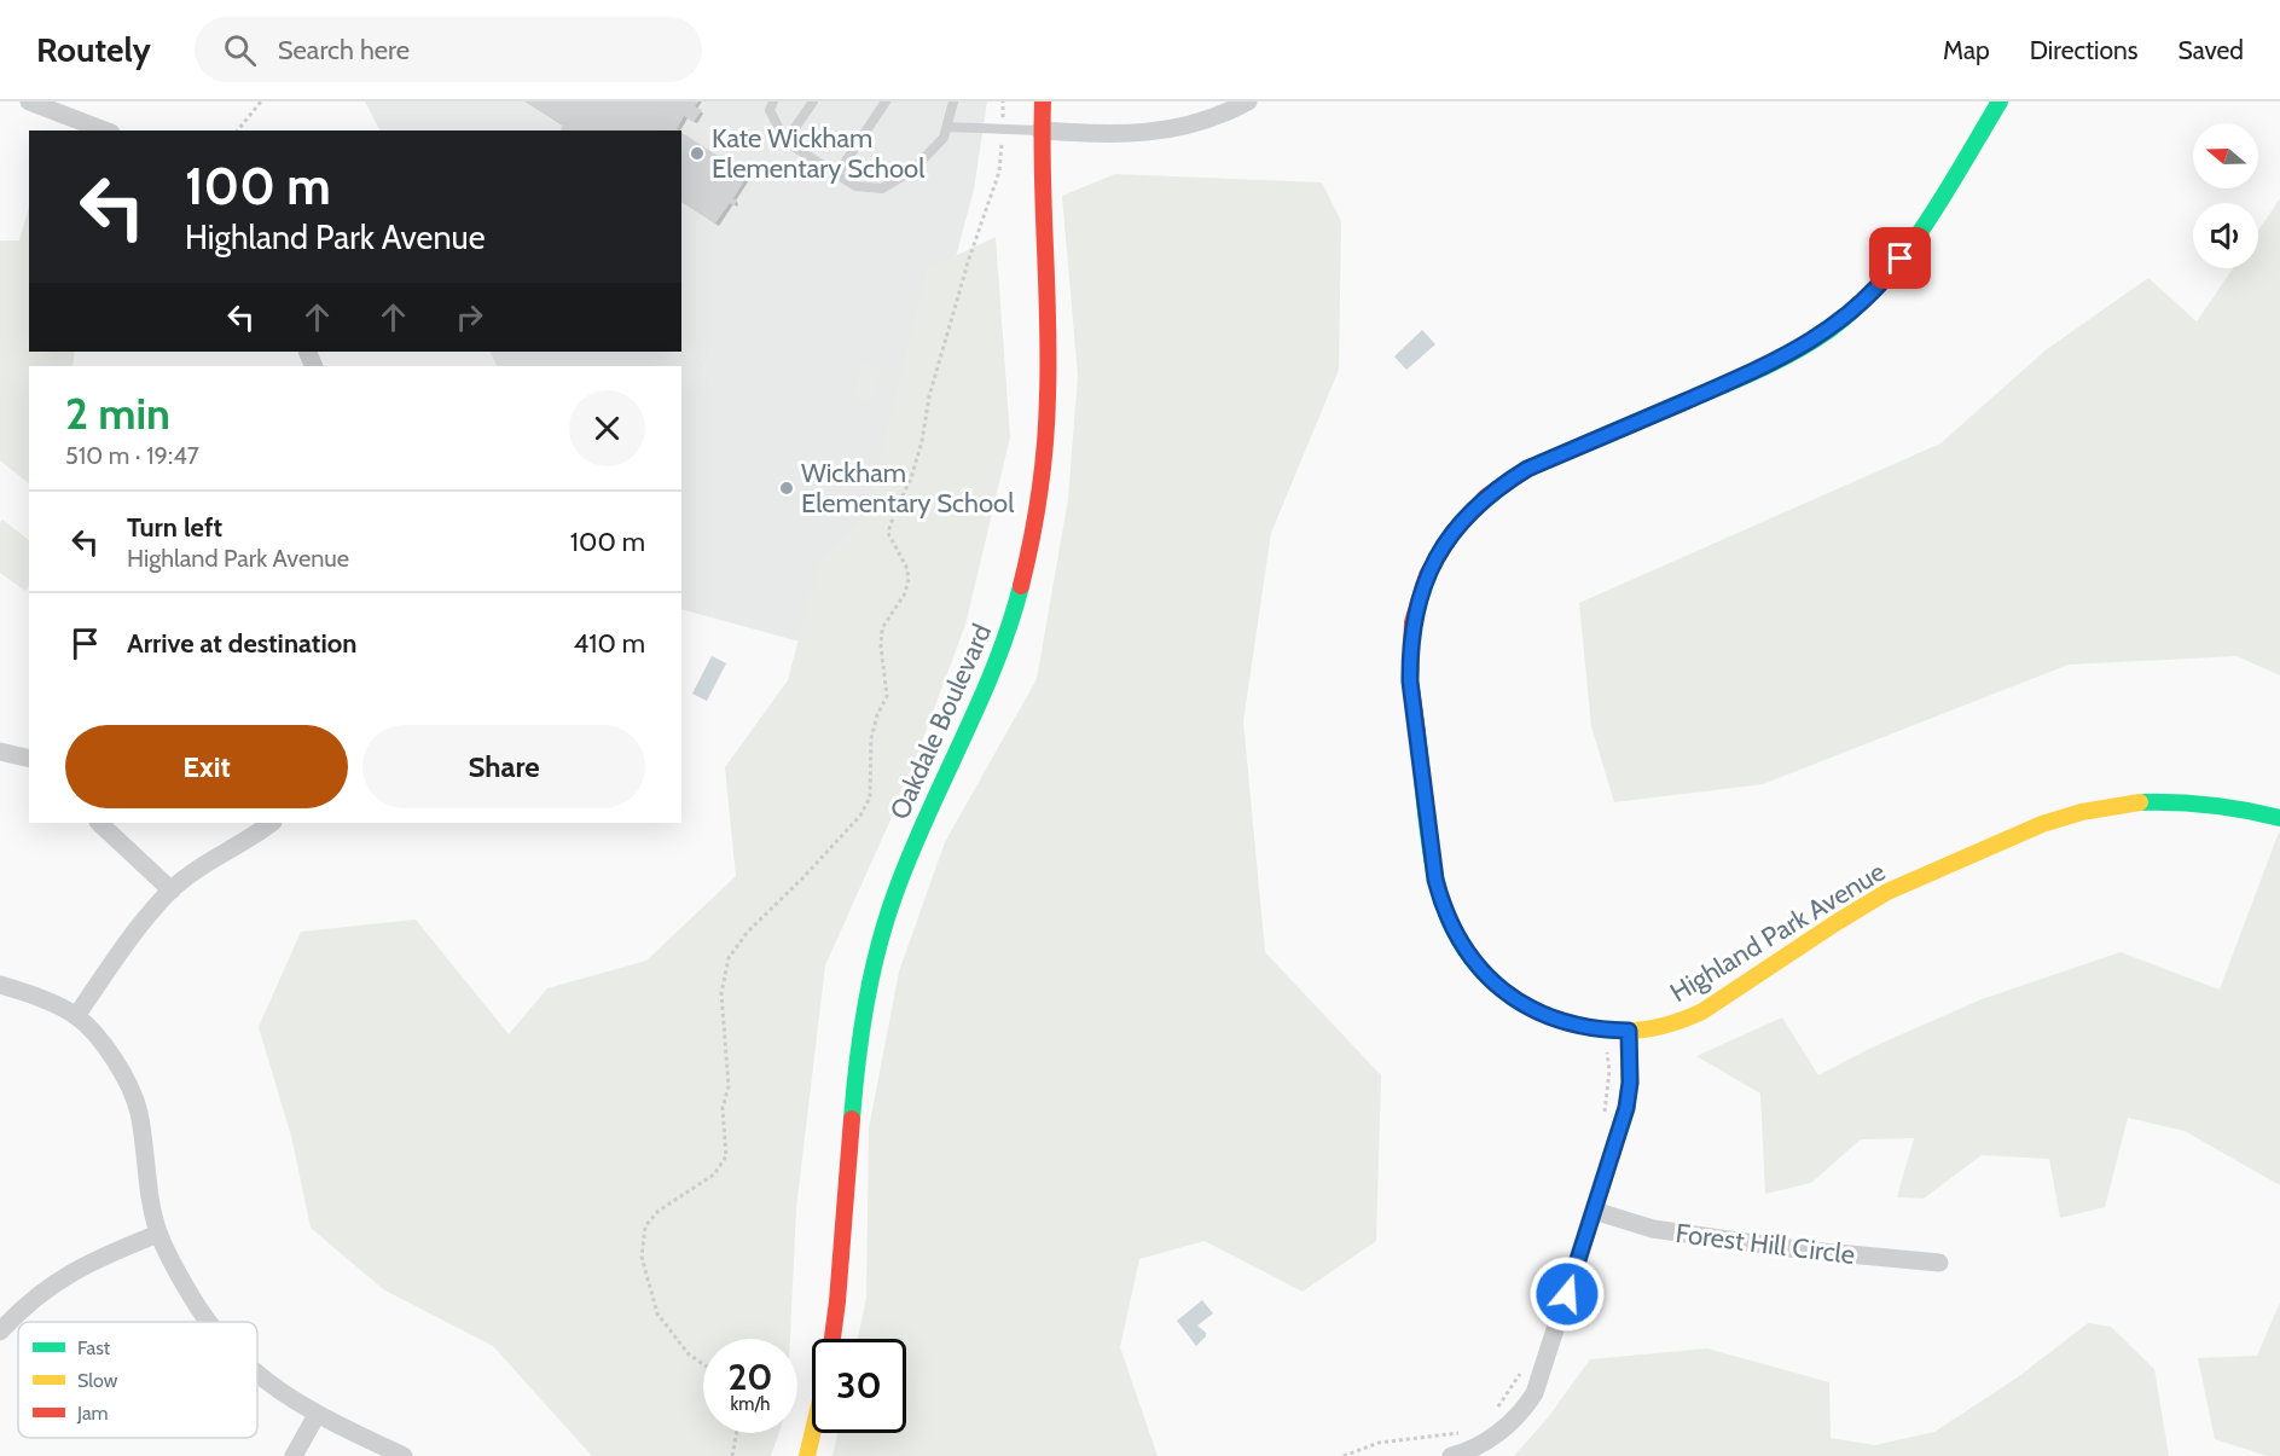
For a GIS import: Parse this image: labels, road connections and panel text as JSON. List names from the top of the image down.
{
  "streets": {
    "street": ["Oakdale Boulevard", "Highland Park Avenue", "Forest Hill Circle"]
  },
  "places": ["Kate Wickham Elementary School", "Wickham Elementary School"],
  "legend": ["Fast", "Slow", "Jam"],
  "north": "left",
  "page": {
    "header": "Routely",
    "search": "Search here",
    "nav": ["Map", "Directions", "Saved"],
    "turn": ["100 m", "Highland Park Avenue"],
    "heading": ["2 min", "510 m · 19:47"],
    "list": [
      {
        "name": "Turn left",
        "note": "Highland Park Avenue",
        "value": "100 m"
      },
      {
        "name": "Arrive at destination",
        "value": "410 m"
      }
    ],
    "buttons": ["Exit", "Share"],
    "speed": "20 km/h",
    "limit": "30"
  }
}
